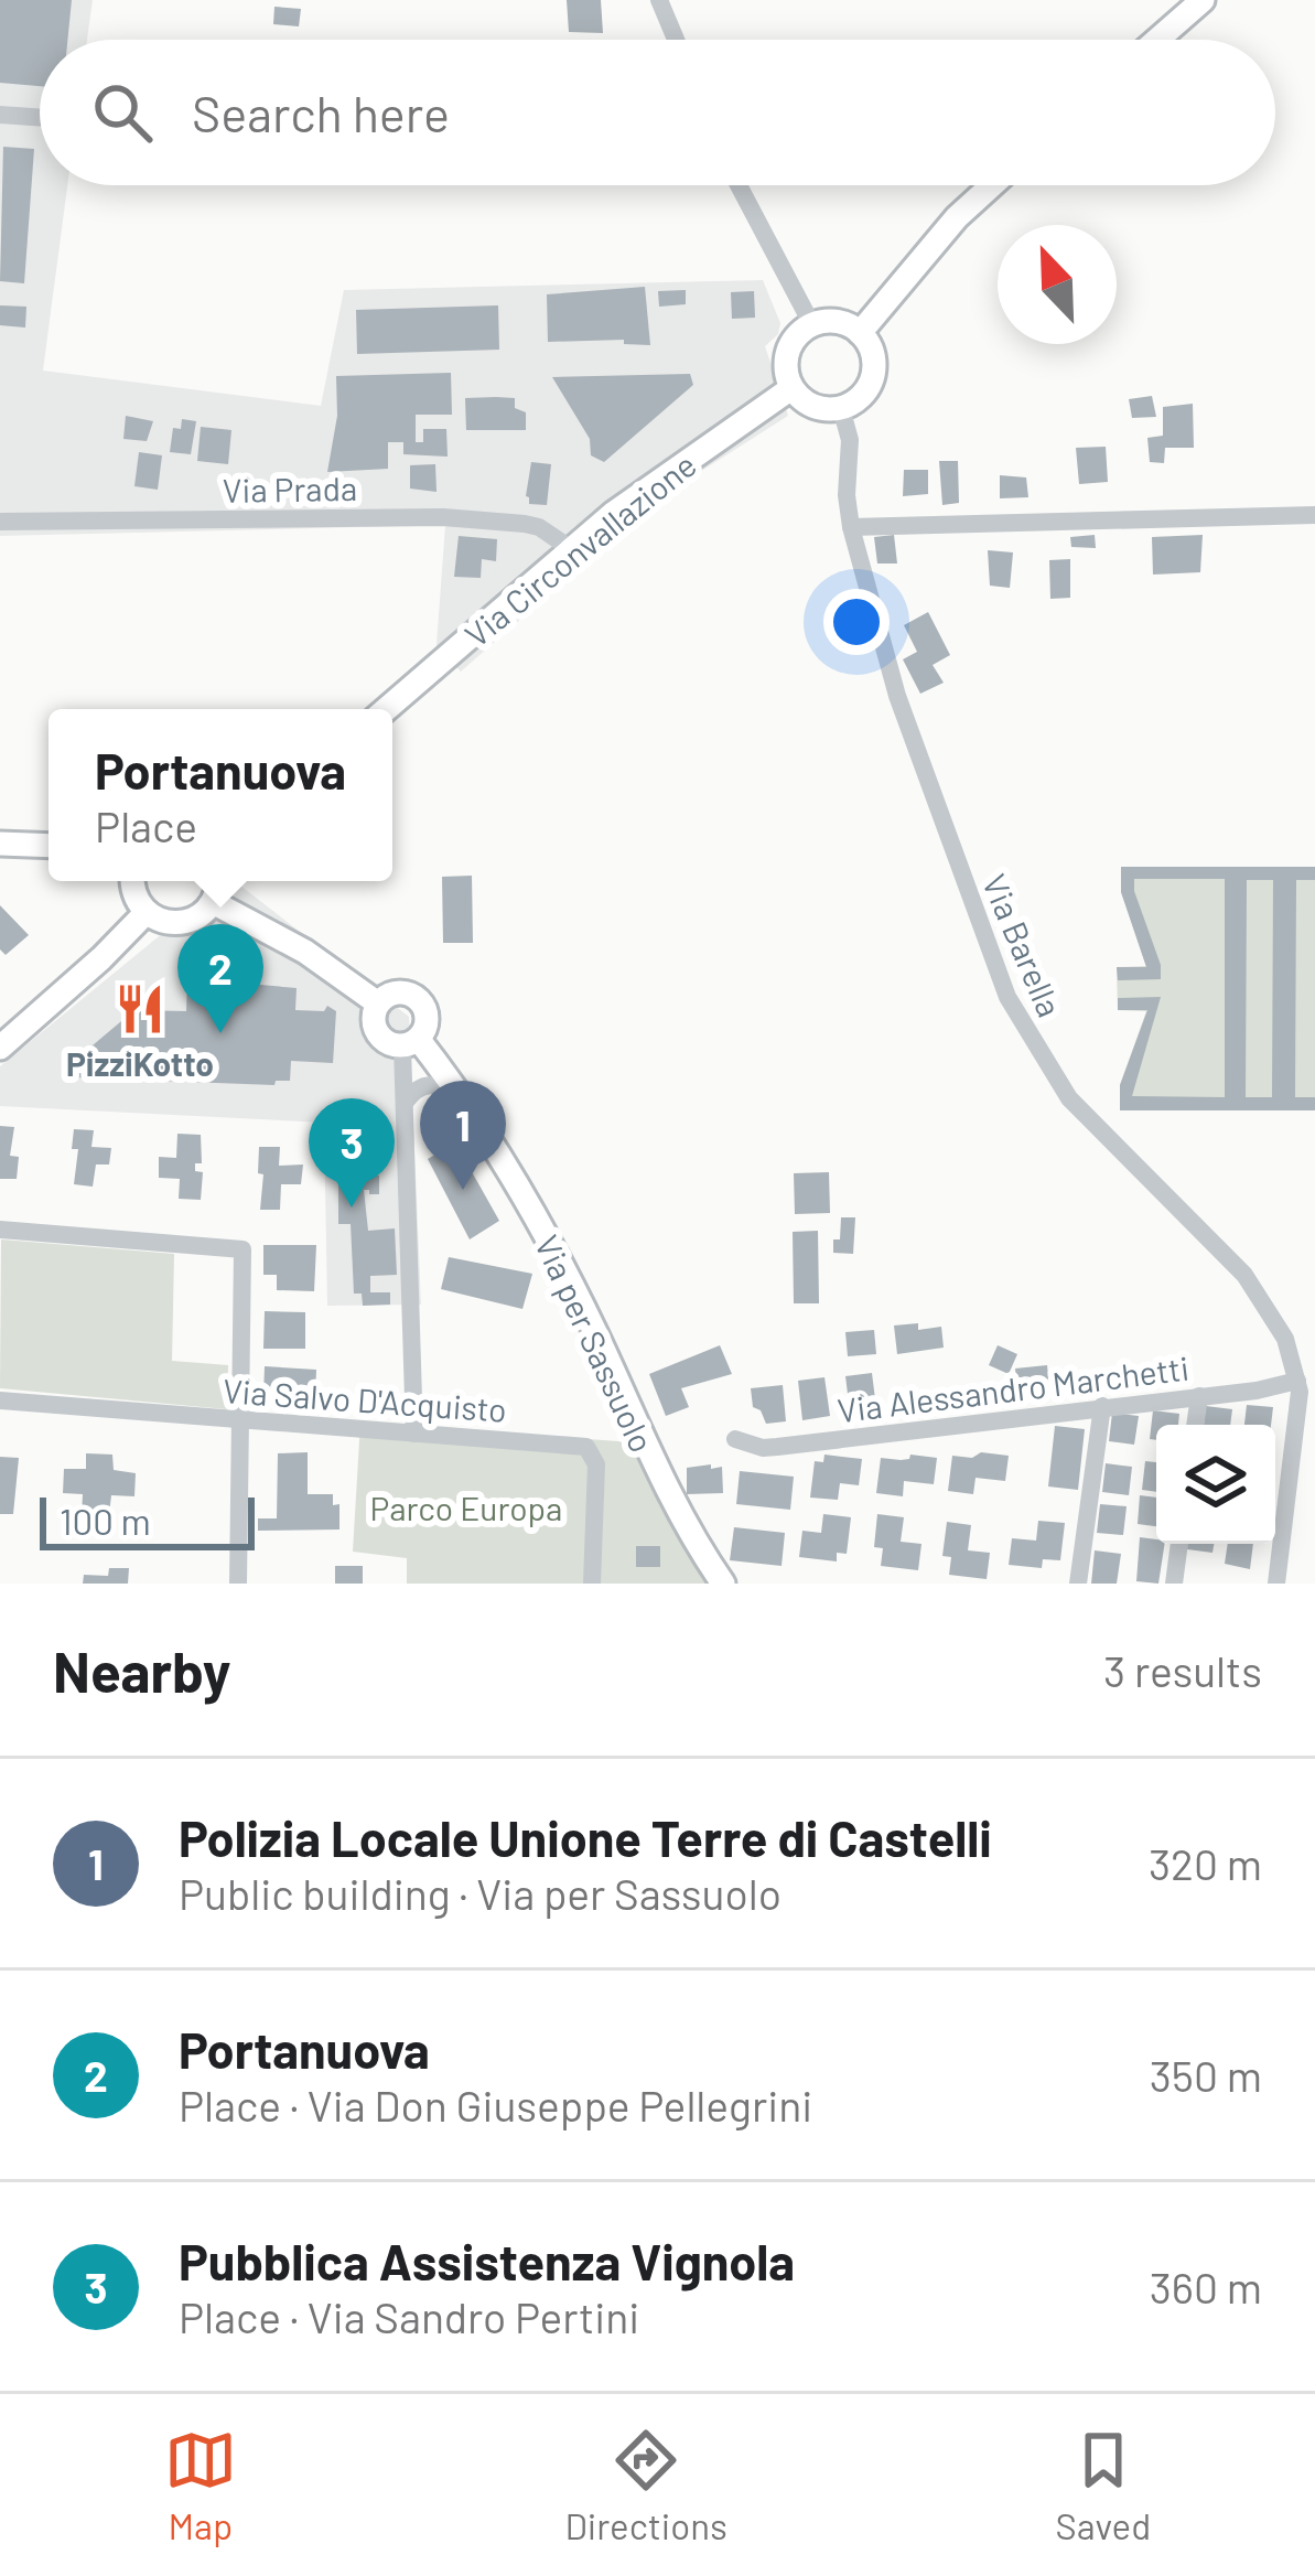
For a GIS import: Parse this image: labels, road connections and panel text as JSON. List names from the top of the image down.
{
  "streets": {
    "main road": ["Via Circonvallazione", "Via per Sassuolo"],
    "street": [
      "Via Prada",
      "Via Barella",
      "Via Alessandro Marchetti",
      "Via Salvo D'Acquisto"
    ]
  },
  "crossings": [
    ["Via Prada", "Via Circonvallazione"],
    ["Via Circonvallazione", "Via Barella"],
    ["Via Barella", "Via Alessandro Marchetti"]
  ],
  "parks": ["Parco Europa"],
  "places": {
    "restaurant": ["PizziKotto"]
  },
  "scale_bar": "100 m",
  "north": "top left",
  "page": {
    "search": "Search here",
    "popup": ["Portanuova", "Place"],
    "pins": ["2", "1", "3"],
    "scale": "100 m",
    "heading": ["Nearby", "3 results"],
    "list": [
      {
        "mark": "1",
        "name": "Polizia Locale Unione Terre di Castelli",
        "note": "Public building · Via per Sassuolo",
        "value": "320 m"
      },
      {
        "mark": "2",
        "name": "Portanuova",
        "note": "Place · Via Don Giuseppe Pellegrini",
        "value": "350 m"
      },
      {
        "mark": "3",
        "name": "Pubblica Assistenza Vignola",
        "note": "Place · Via Sandro Pertini",
        "value": "360 m"
      }
    ],
    "nav": ["Map", "Directions", "Saved"]
  }
}
